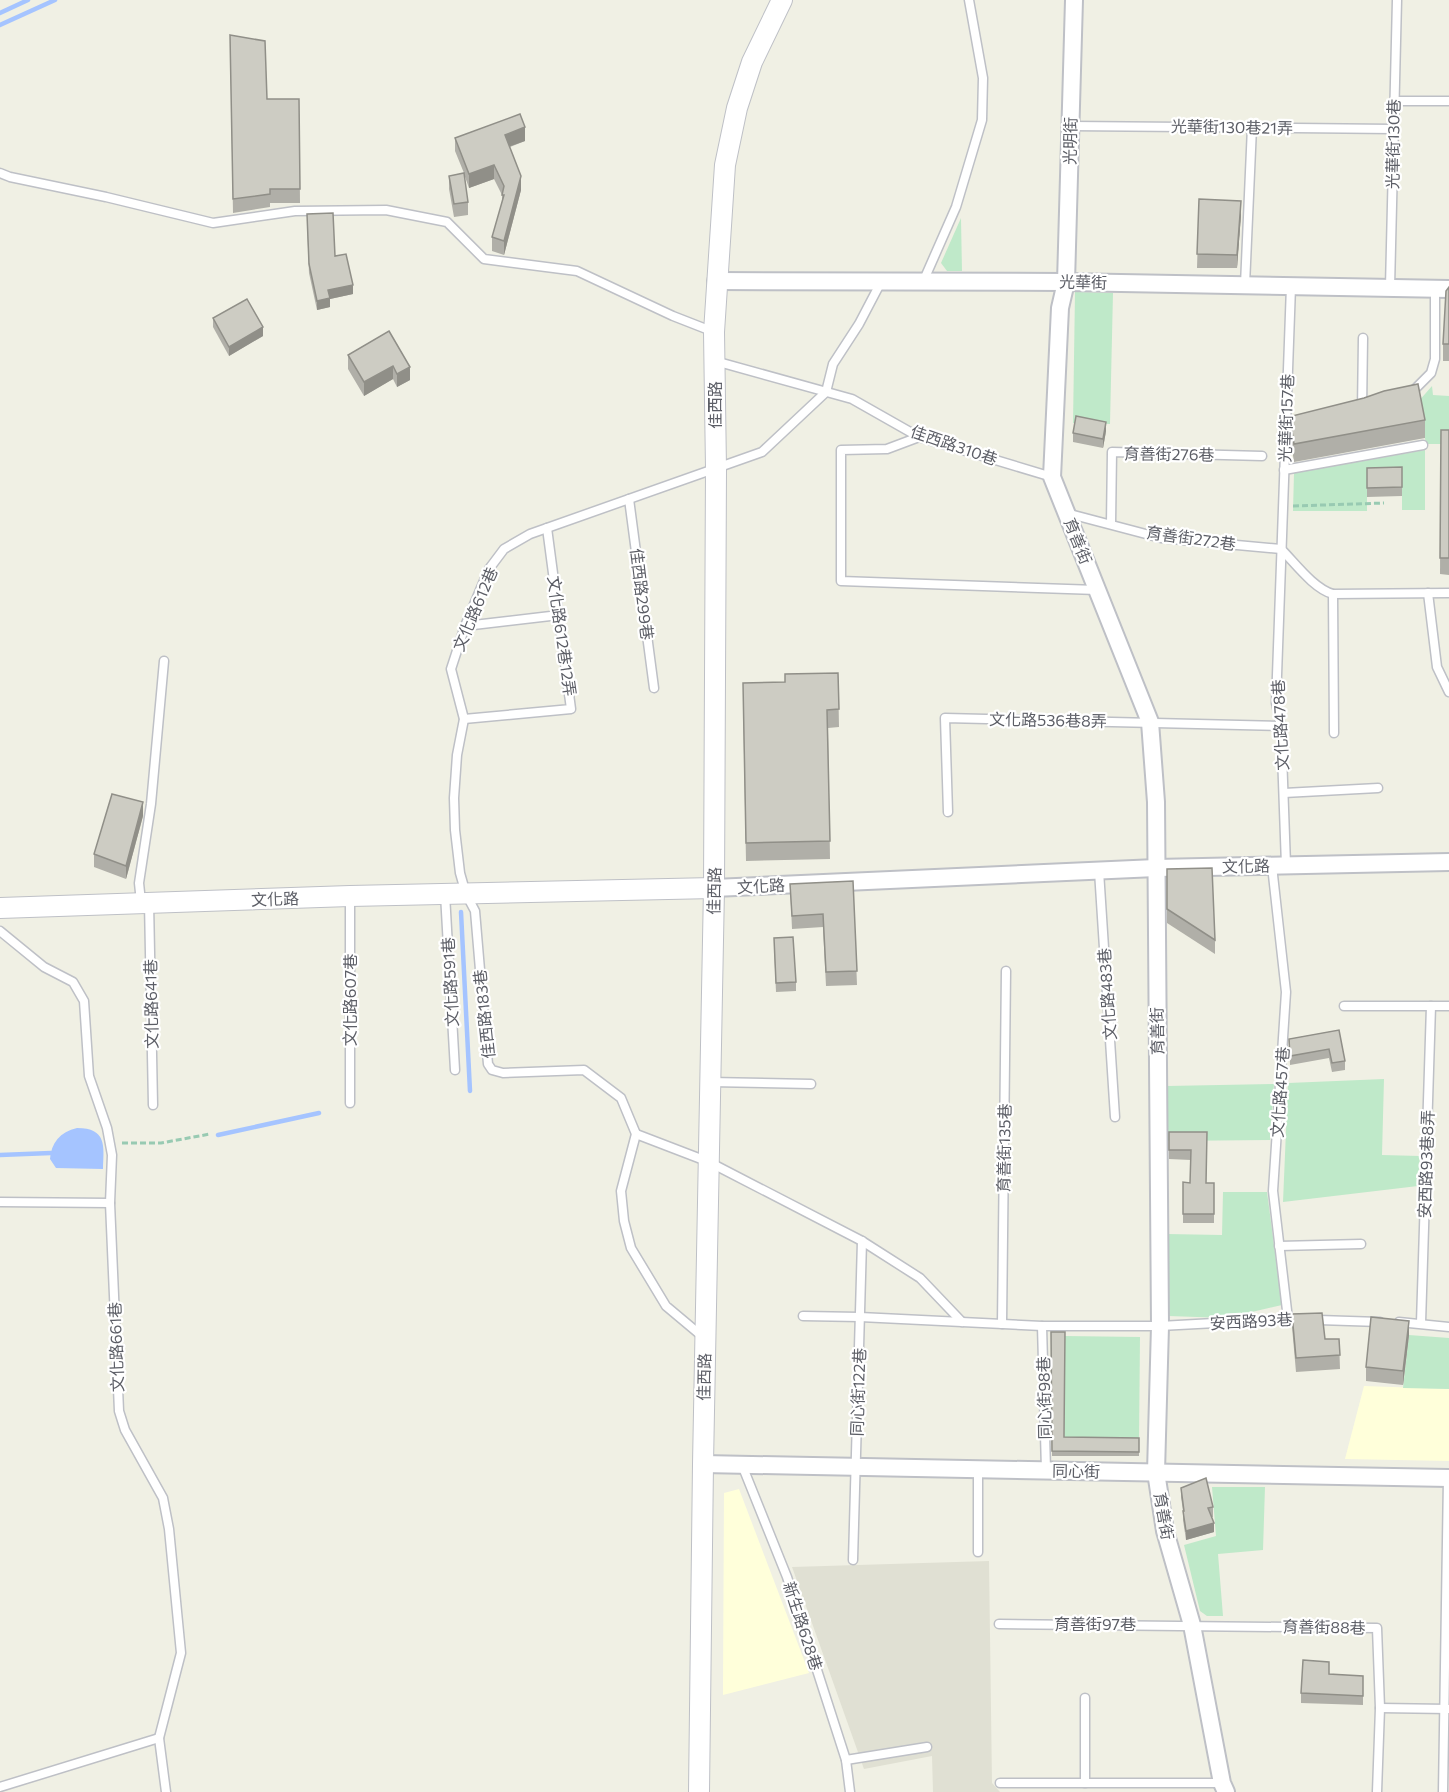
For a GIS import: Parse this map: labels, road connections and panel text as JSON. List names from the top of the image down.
{
  "streets": {
    "street": [
      "光明街",
      "光華街",
      "佳西路",
      "育善街",
      "文化路",
      "同心街"
    ],
    "lane": [
      "光華街130巷21弄",
      "光華街130巷",
      "光華街157巷",
      "佳西路310巷",
      "育善街276巷",
      "育善街272巷",
      "佳西路299巷",
      "文化路612巷",
      "文化路612巷12弄",
      "文化路536巷8弄",
      "文化路478巷",
      "文化路591巷",
      "文化路483巷",
      "文化路607巷",
      "文化路641巷",
      "佳西路183巷",
      "文化路457巷",
      "育善街135巷",
      "安西路93巷8弄",
      "安西路93巷",
      "文化路661巷",
      "同心街122巷",
      "同心街98巷",
      "育善街97巷",
      "新生路628巷",
      "育善街88巷"
    ]
  },
  "crossings": [
    ["光華街130巷21弄", "光明街"],
    ["光華街130巷21弄", "光華街130巷"],
    ["光明街", "光華街"],
    ["光明街", "育善街"],
    ["光華街130巷", "光華街"],
    ["光華街", "佳西路"],
    ["光華街", "光華街157巷"],
    ["光華街", "育善街"],
    ["佳西路", "佳西路310巷"],
    ["佳西路", "文化路612巷"],
    ["佳西路", "文化路"],
    ["佳西路", "同心街"],
    ["光華街157巷", "育善街272巷"],
    ["光華街157巷", "文化路478巷"],
    ["佳西路310巷", "育善街"],
    ["育善街276巷", "育善街272巷"],
    ["育善街272巷", "育善街"],
    ["育善街272巷", "文化路478巷"],
    ["育善街", "文化路536巷8弄"],
    ["育善街", "文化路"],
    ["育善街", "安西路93巷"],
    ["育善街", "同心街"],
    ["育善街", "育善街97巷"],
    ["育善街", "育善街88巷"],
    ["佳西路299巷", "文化路612巷"],
    ["文化路612巷", "文化路612巷12弄"],
    ["文化路612巷", "文化路"],
    ["文化路612巷", "佳西路183巷"],
    ["文化路536巷8弄", "文化路478巷"],
    ["文化路478巷", "文化路"],
    ["文化路478巷", "文化路457巷"],
    ["文化路", "文化路591巷"],
    ["文化路", "文化路483巷"],
    ["文化路", "文化路607巷"],
    ["文化路", "文化路641巷"],
    ["文化路", "佳西路183巷"],
    ["文化路", "文化路457巷"],
    ["文化路457巷", "安西路93巷"],
    ["安西路93巷8弄", "安西路93巷"],
    ["同心街122巷", "同心街"],
    ["同心街98巷", "同心街"],
    ["同心街", "新生路628巷"],
    ["育善街97巷", "育善街88巷"]
  ]
}
